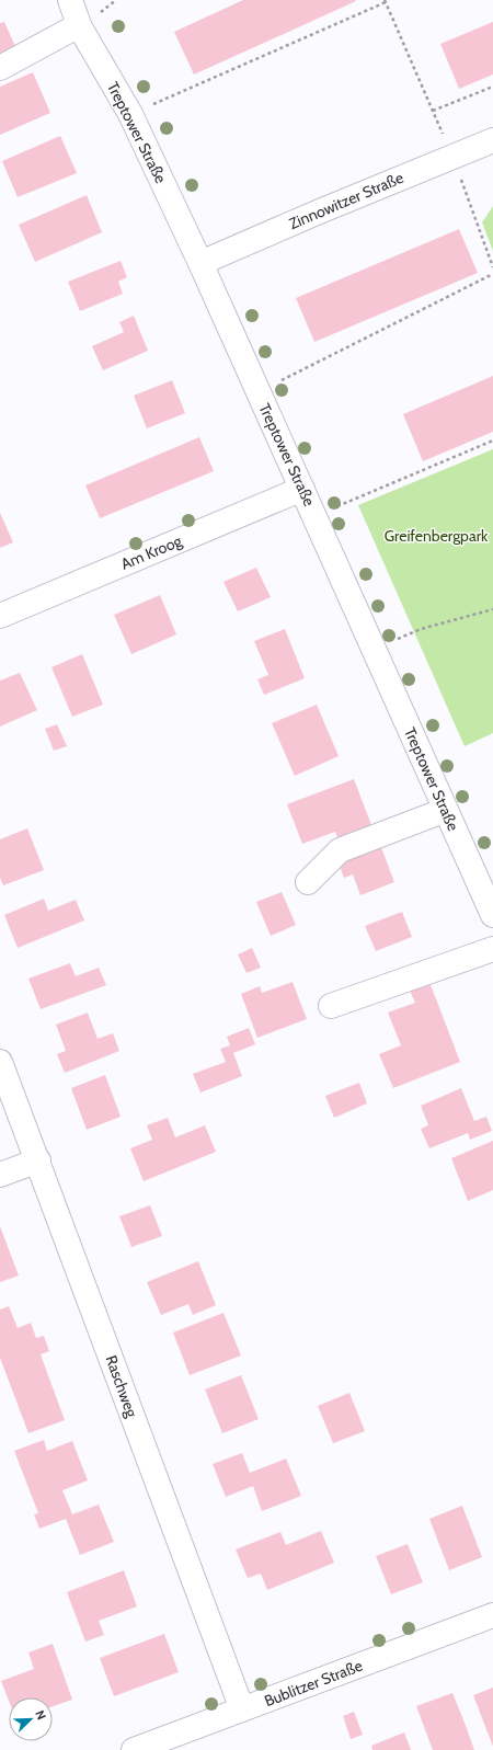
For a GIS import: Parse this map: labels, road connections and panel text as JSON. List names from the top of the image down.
{
  "streets": {
    "street": [
      "Treptower Straße",
      "Zinnowitzer Straße",
      "Am Kroog",
      "Raschweg",
      "Bublitzer Straße"
    ]
  },
  "crossings": [
    ["Treptower Straße", "Zinnowitzer Straße"],
    ["Treptower Straße", "Am Kroog"],
    ["Raschweg", "Bublitzer Straße"]
  ],
  "parks": ["Greifenbergpark"],
  "north": "top right"
}
